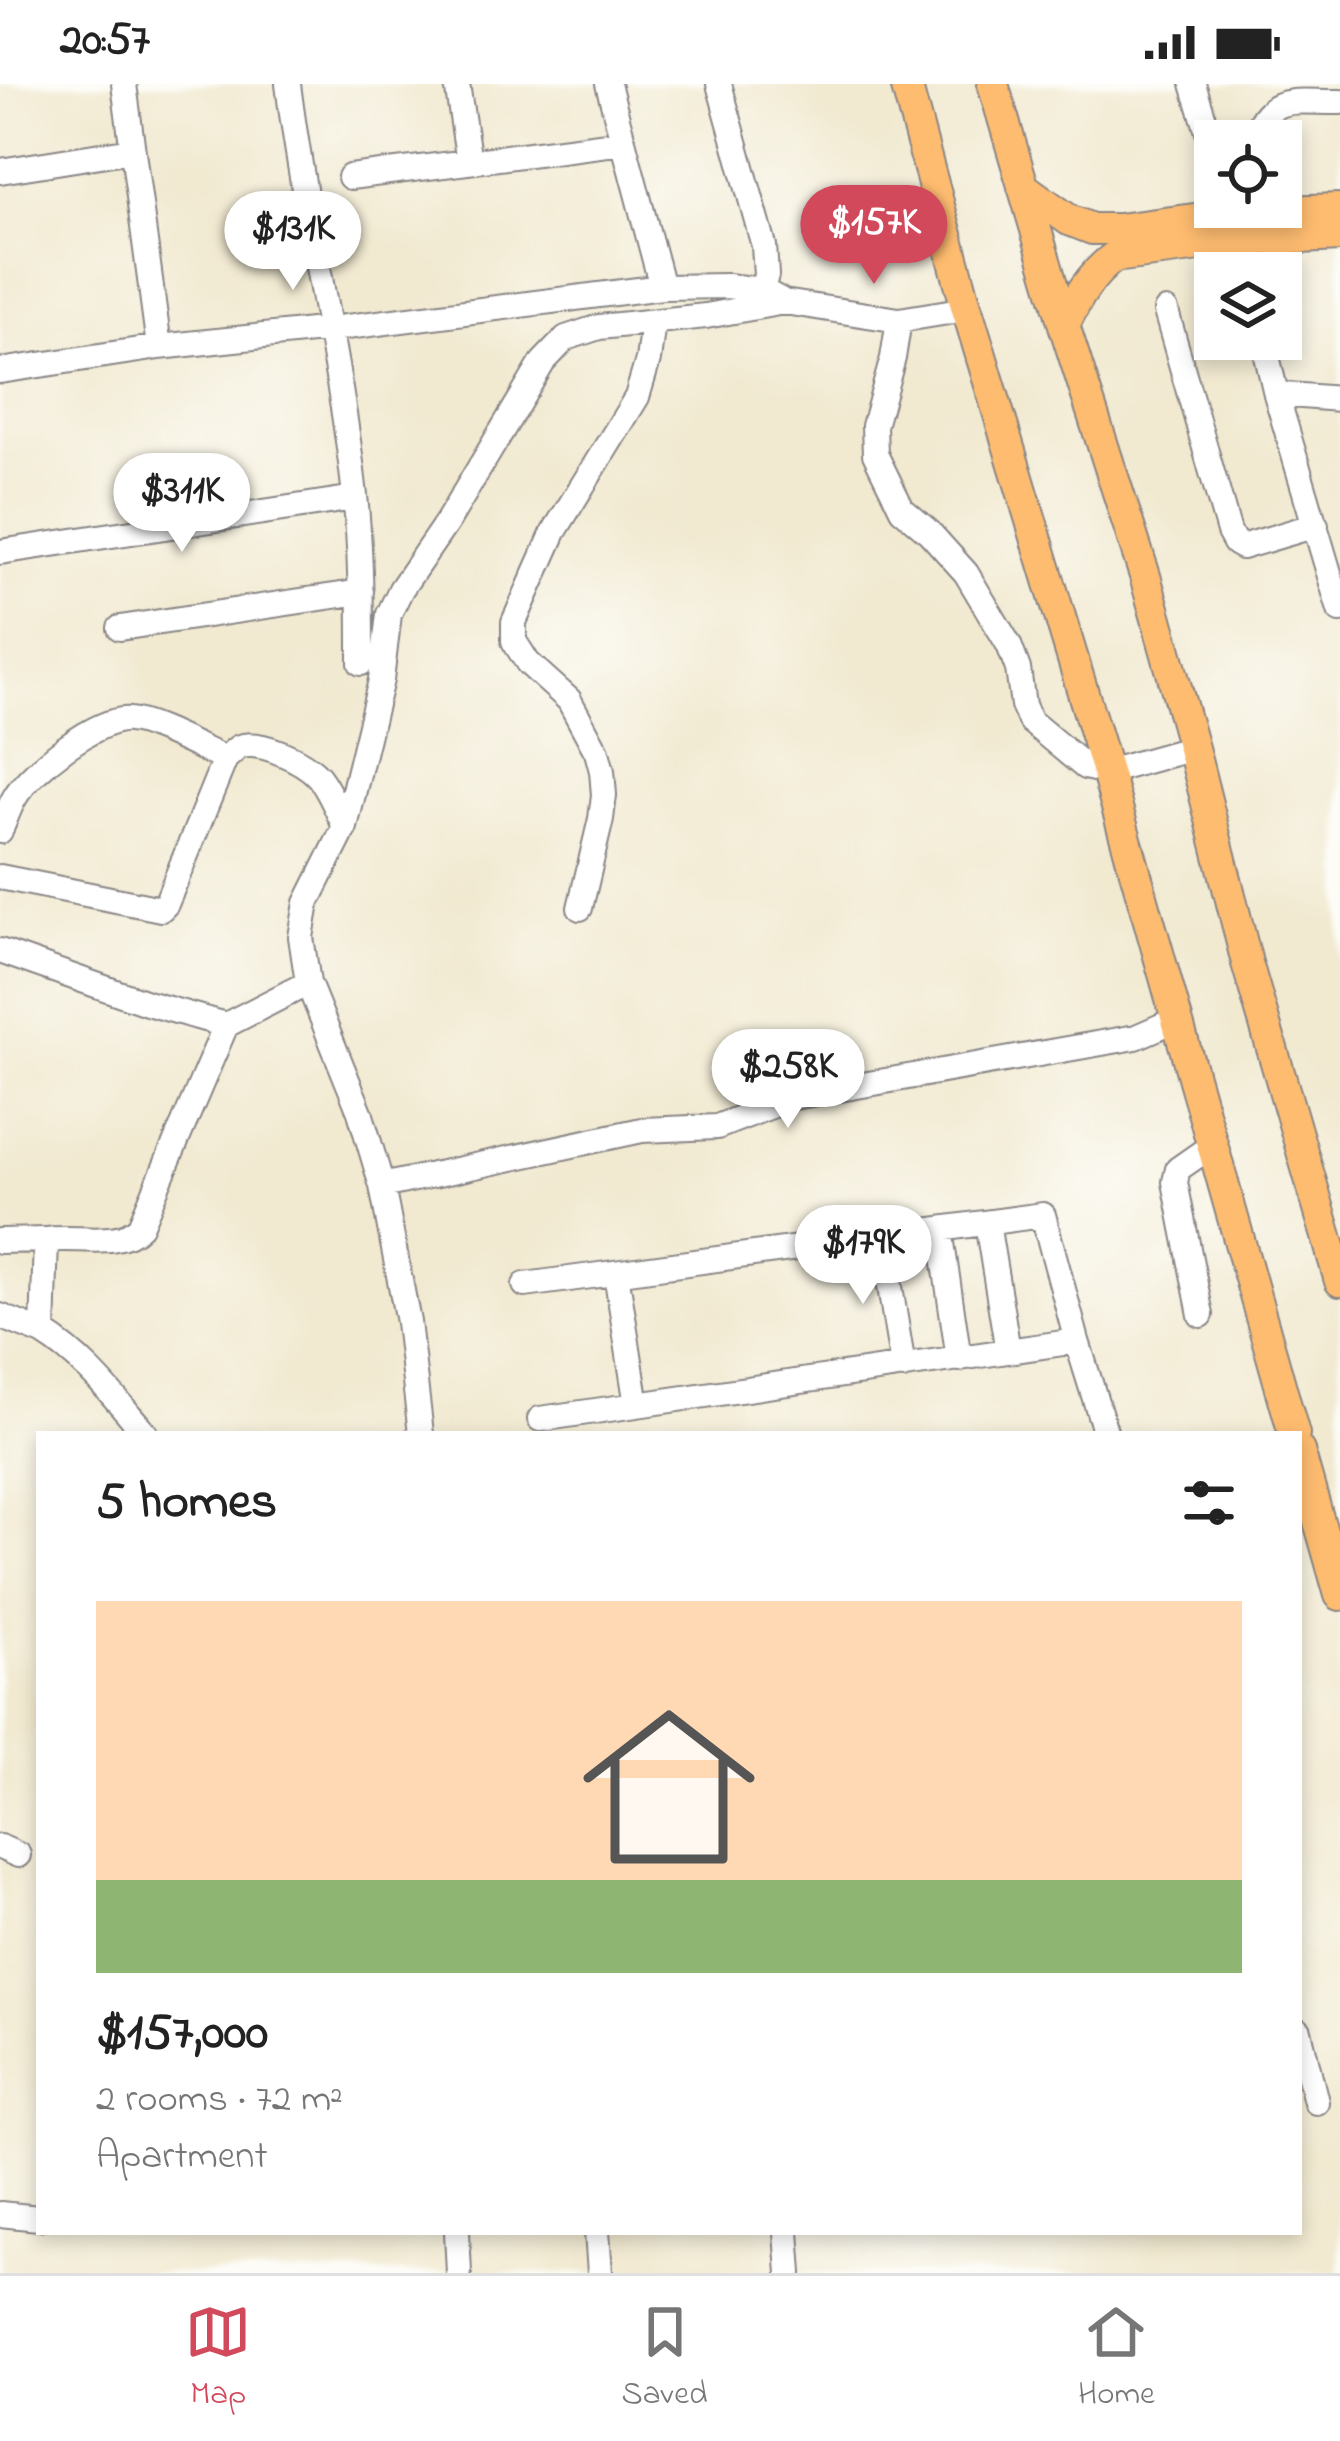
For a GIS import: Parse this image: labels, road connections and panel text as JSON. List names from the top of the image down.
{
  "page": {
    "status": "20:57",
    "price": [
      "$157K",
      "$131K",
      "$311K",
      "$258K",
      "$179K"
    ],
    "heading": "5 homes",
    "list": [
      {
        "name": "$157,000",
        "note": "2 rooms · 72 m² · Apartment"
      }
    ],
    "tabs": ["Map", "Saved", "Home"]
  }
}
